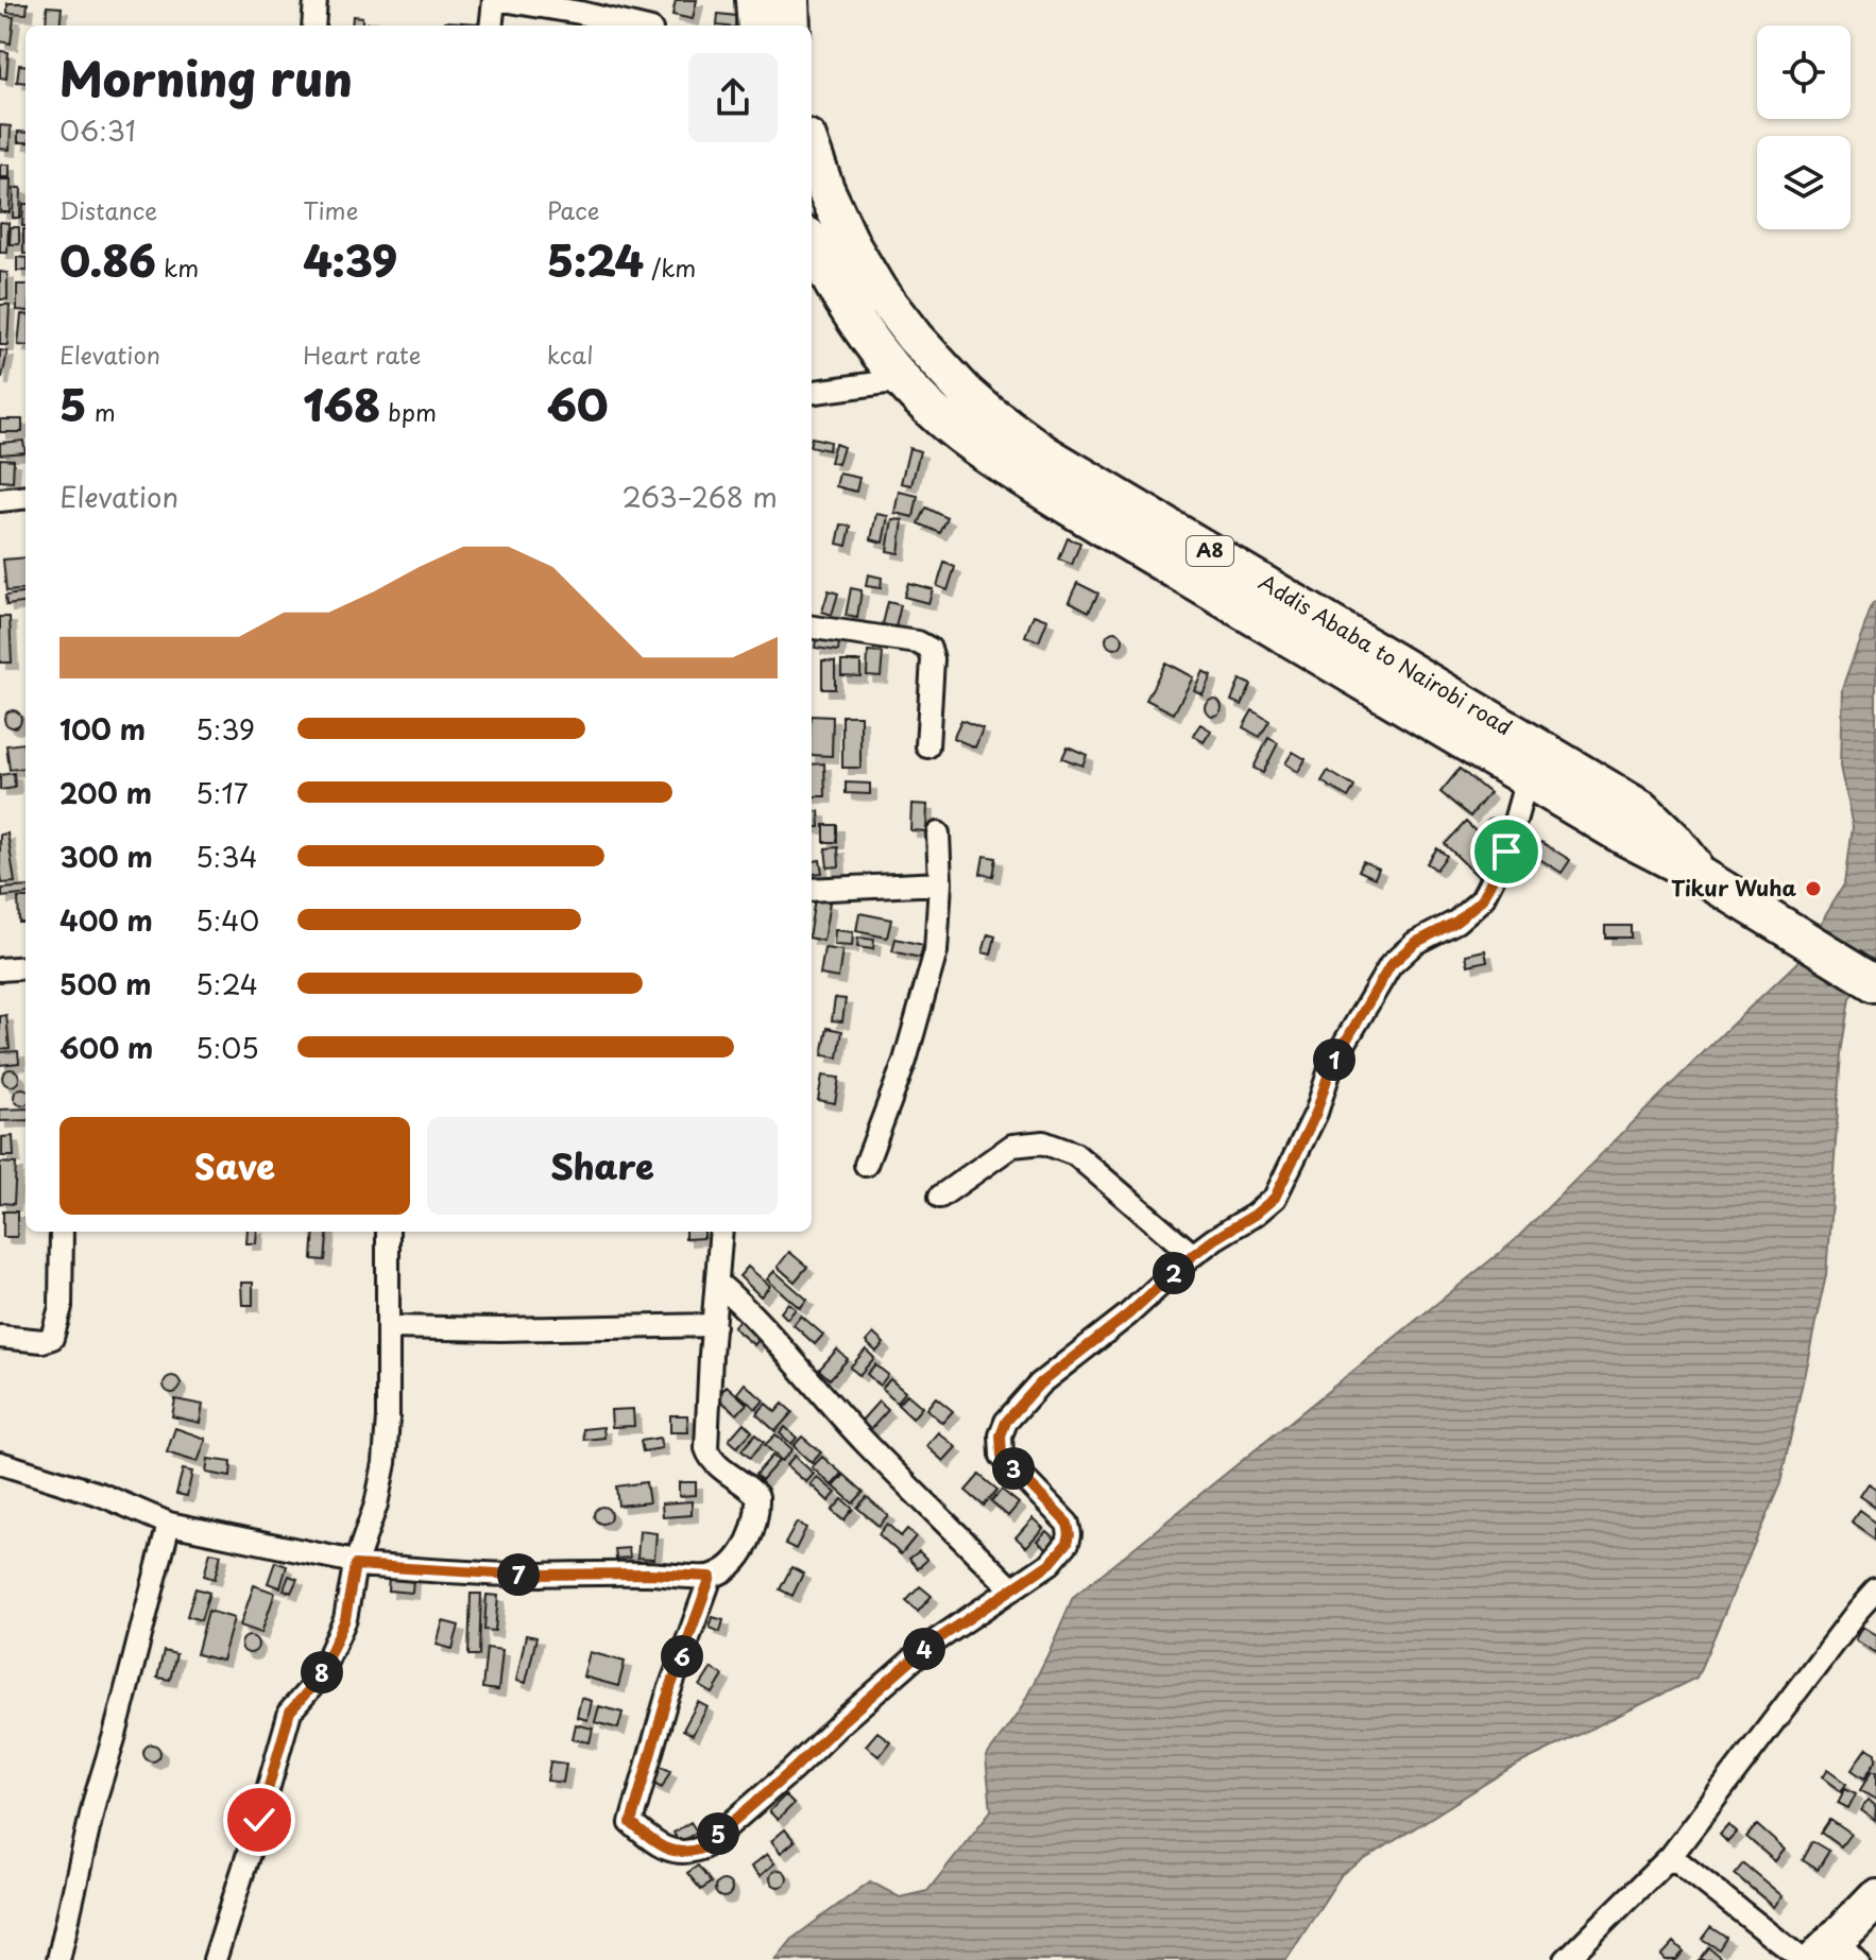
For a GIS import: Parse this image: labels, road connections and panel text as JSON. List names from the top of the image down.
{
  "streets": {
    "highway": ["A8", "Addis Ababa to Nairobi road"]
  },
  "places": ["Tikur Wuha"],
  "page": {
    "heading": ["Morning run", "06:31"],
    "stats": [
      ["Distance", "0.86 km"],
      ["Time", "4:39"],
      ["Pace", "5:24 /km"],
      ["Elevation", "5 m"],
      ["Heart rate", "168 bpm"],
      ["kcal", "60"]
    ],
    "chart": ["Elevation", "263–268 m"],
    "list": [
      {
        "name": "100 m",
        "note": "5:39"
      },
      {
        "name": "200 m",
        "note": "5:17"
      },
      {
        "name": "300 m",
        "note": "5:34"
      },
      {
        "name": "400 m",
        "note": "5:40"
      },
      {
        "name": "500 m",
        "note": "5:24"
      },
      {
        "name": "600 m",
        "note": "5:05"
      }
    ],
    "pins": [
      "1",
      "2",
      "3",
      "7",
      "4",
      "6",
      "8",
      "5"
    ],
    "buttons": ["Save", "Share"]
  }
}
